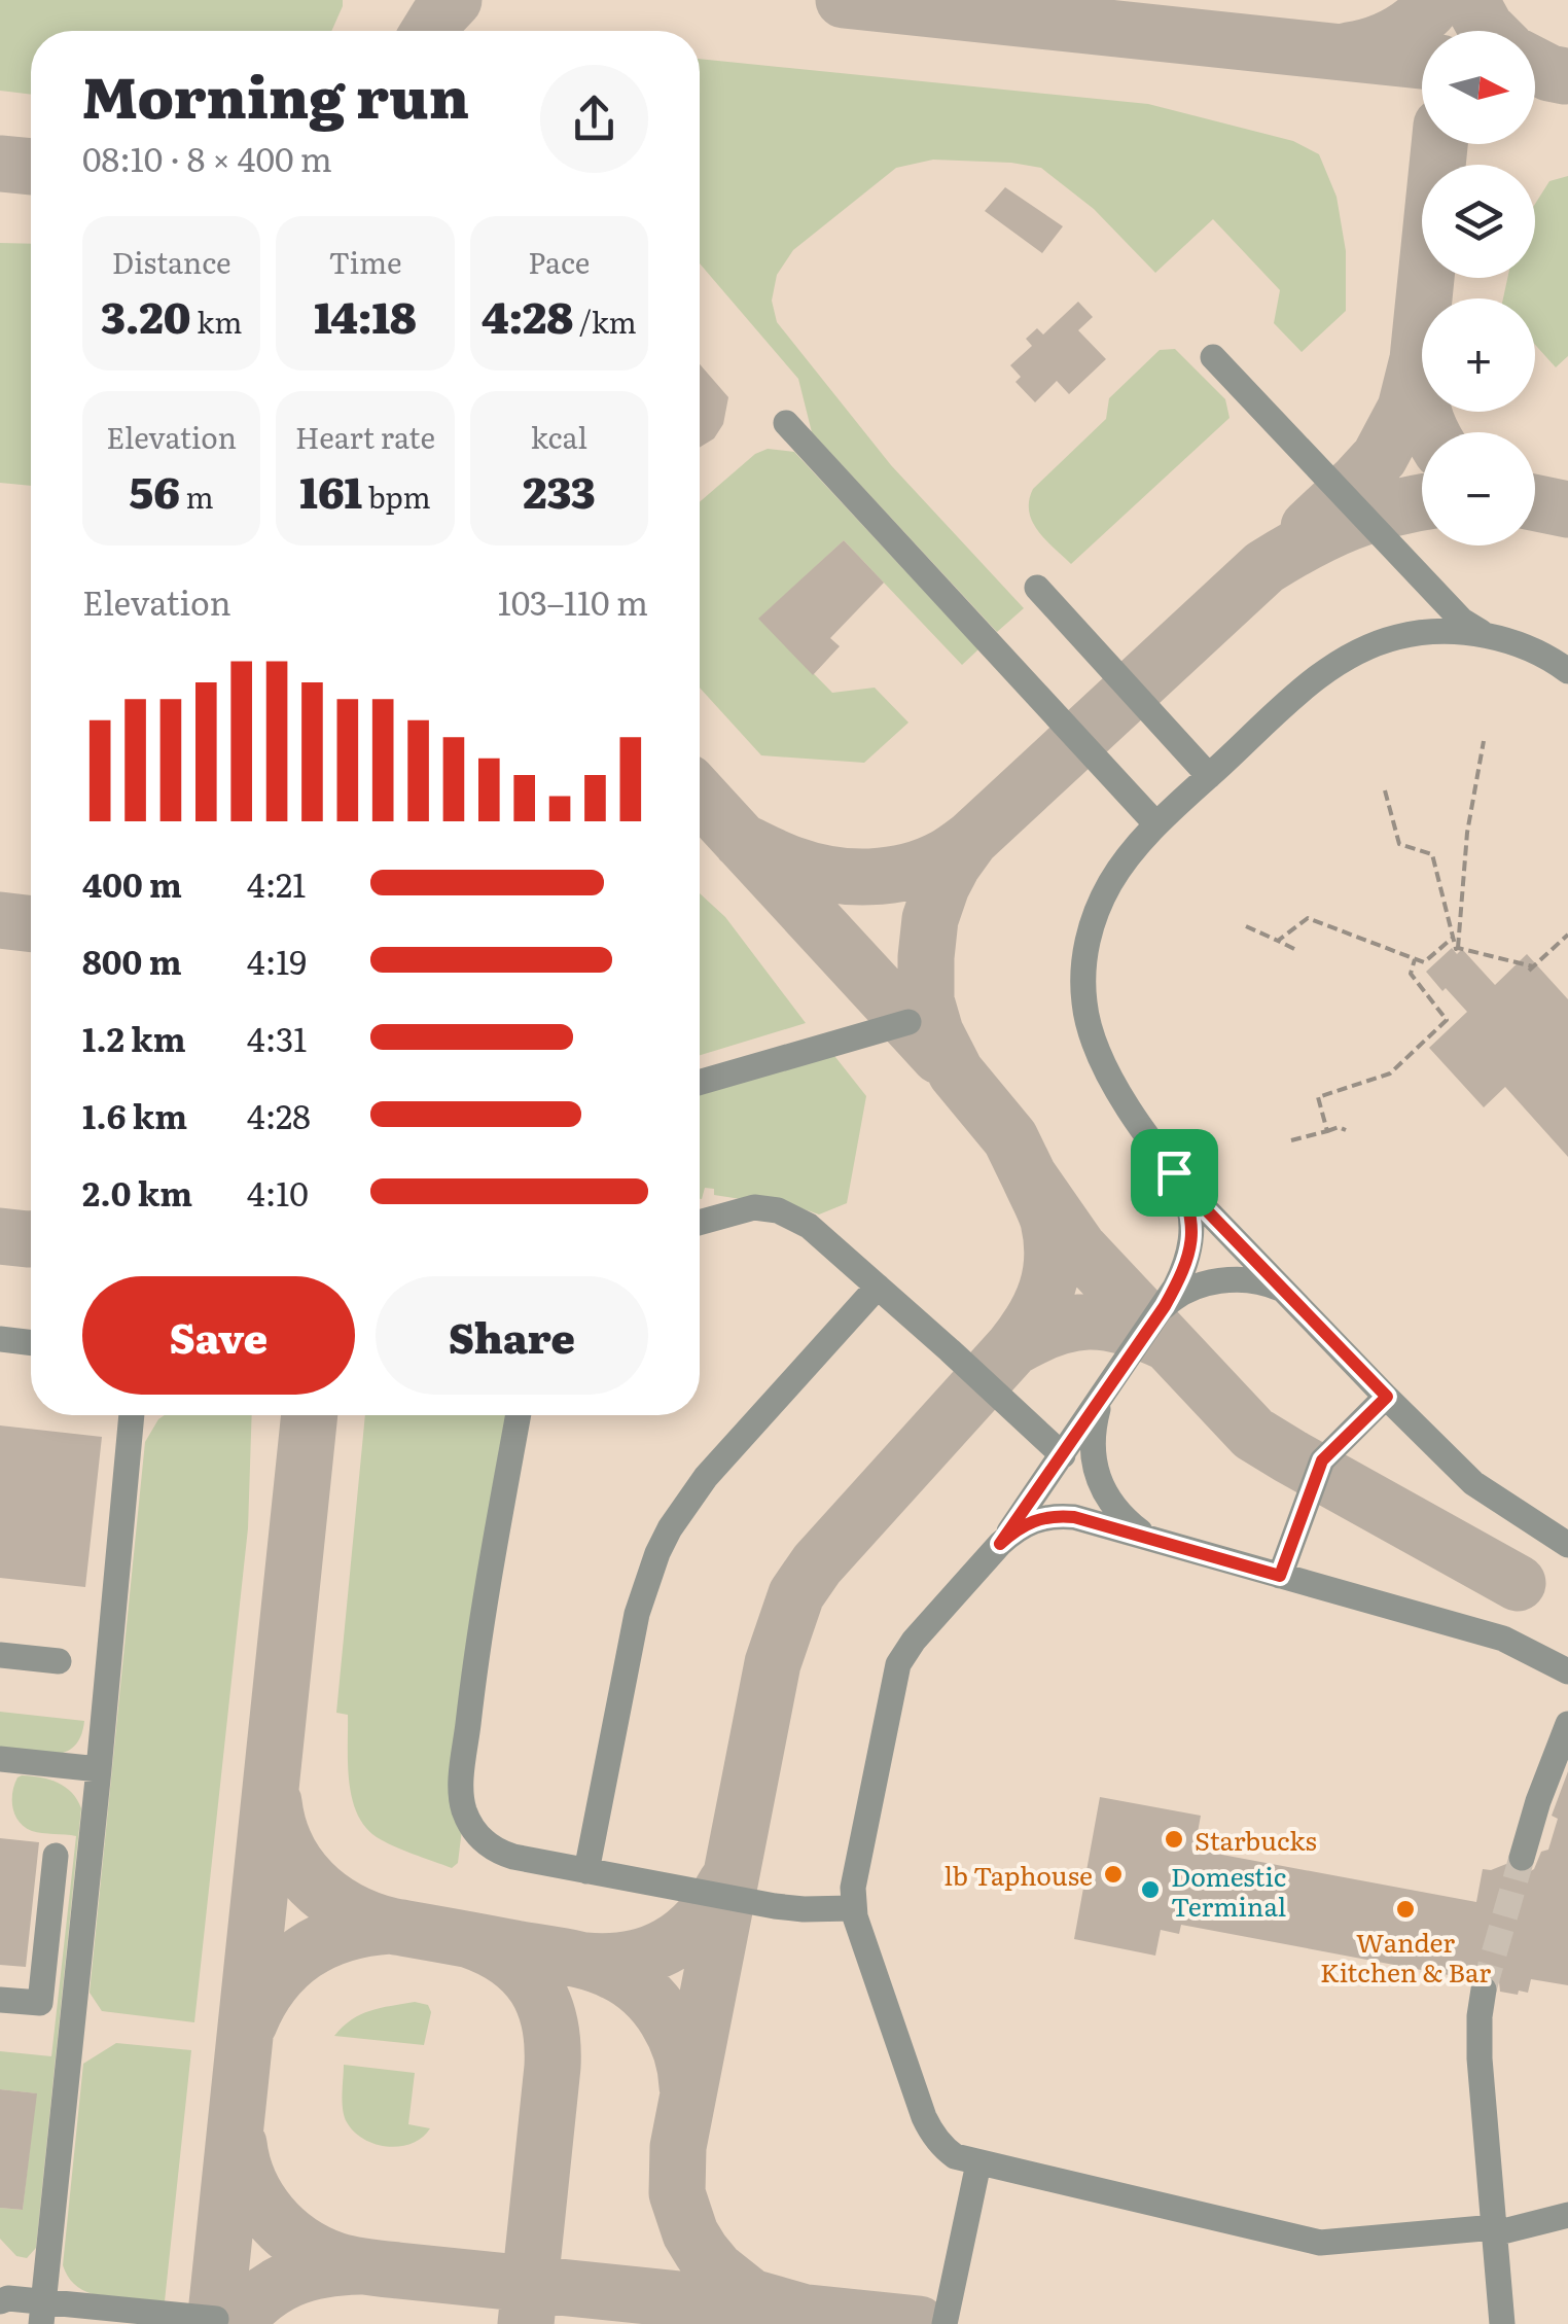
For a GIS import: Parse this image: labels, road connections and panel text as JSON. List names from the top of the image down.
{
  "places": [
    "Starbucks",
    "lb Taphouse",
    "Domestic Terminal",
    "Wander Kitchen & Bar"
  ],
  "north": "right",
  "page": {
    "map_buttons": ["+", "−"],
    "heading": ["Morning run", "08:10 · 8 × 400 m"],
    "stats": [
      ["Distance", "3.20 km"],
      ["Time", "14:18"],
      ["Pace", "4:28 /km"],
      ["Elevation", "56 m"],
      ["Heart rate", "161 bpm"],
      ["kcal", "233"]
    ],
    "chart": ["Elevation", "103–110 m"],
    "list": [
      {
        "name": "400 m",
        "note": "4:21"
      },
      {
        "name": "800 m",
        "note": "4:19"
      },
      {
        "name": "1.2 km",
        "note": "4:31"
      },
      {
        "name": "1.6 km",
        "note": "4:28"
      },
      {
        "name": "2.0 km",
        "note": "4:10"
      }
    ],
    "buttons": ["Save", "Share"]
  }
}
